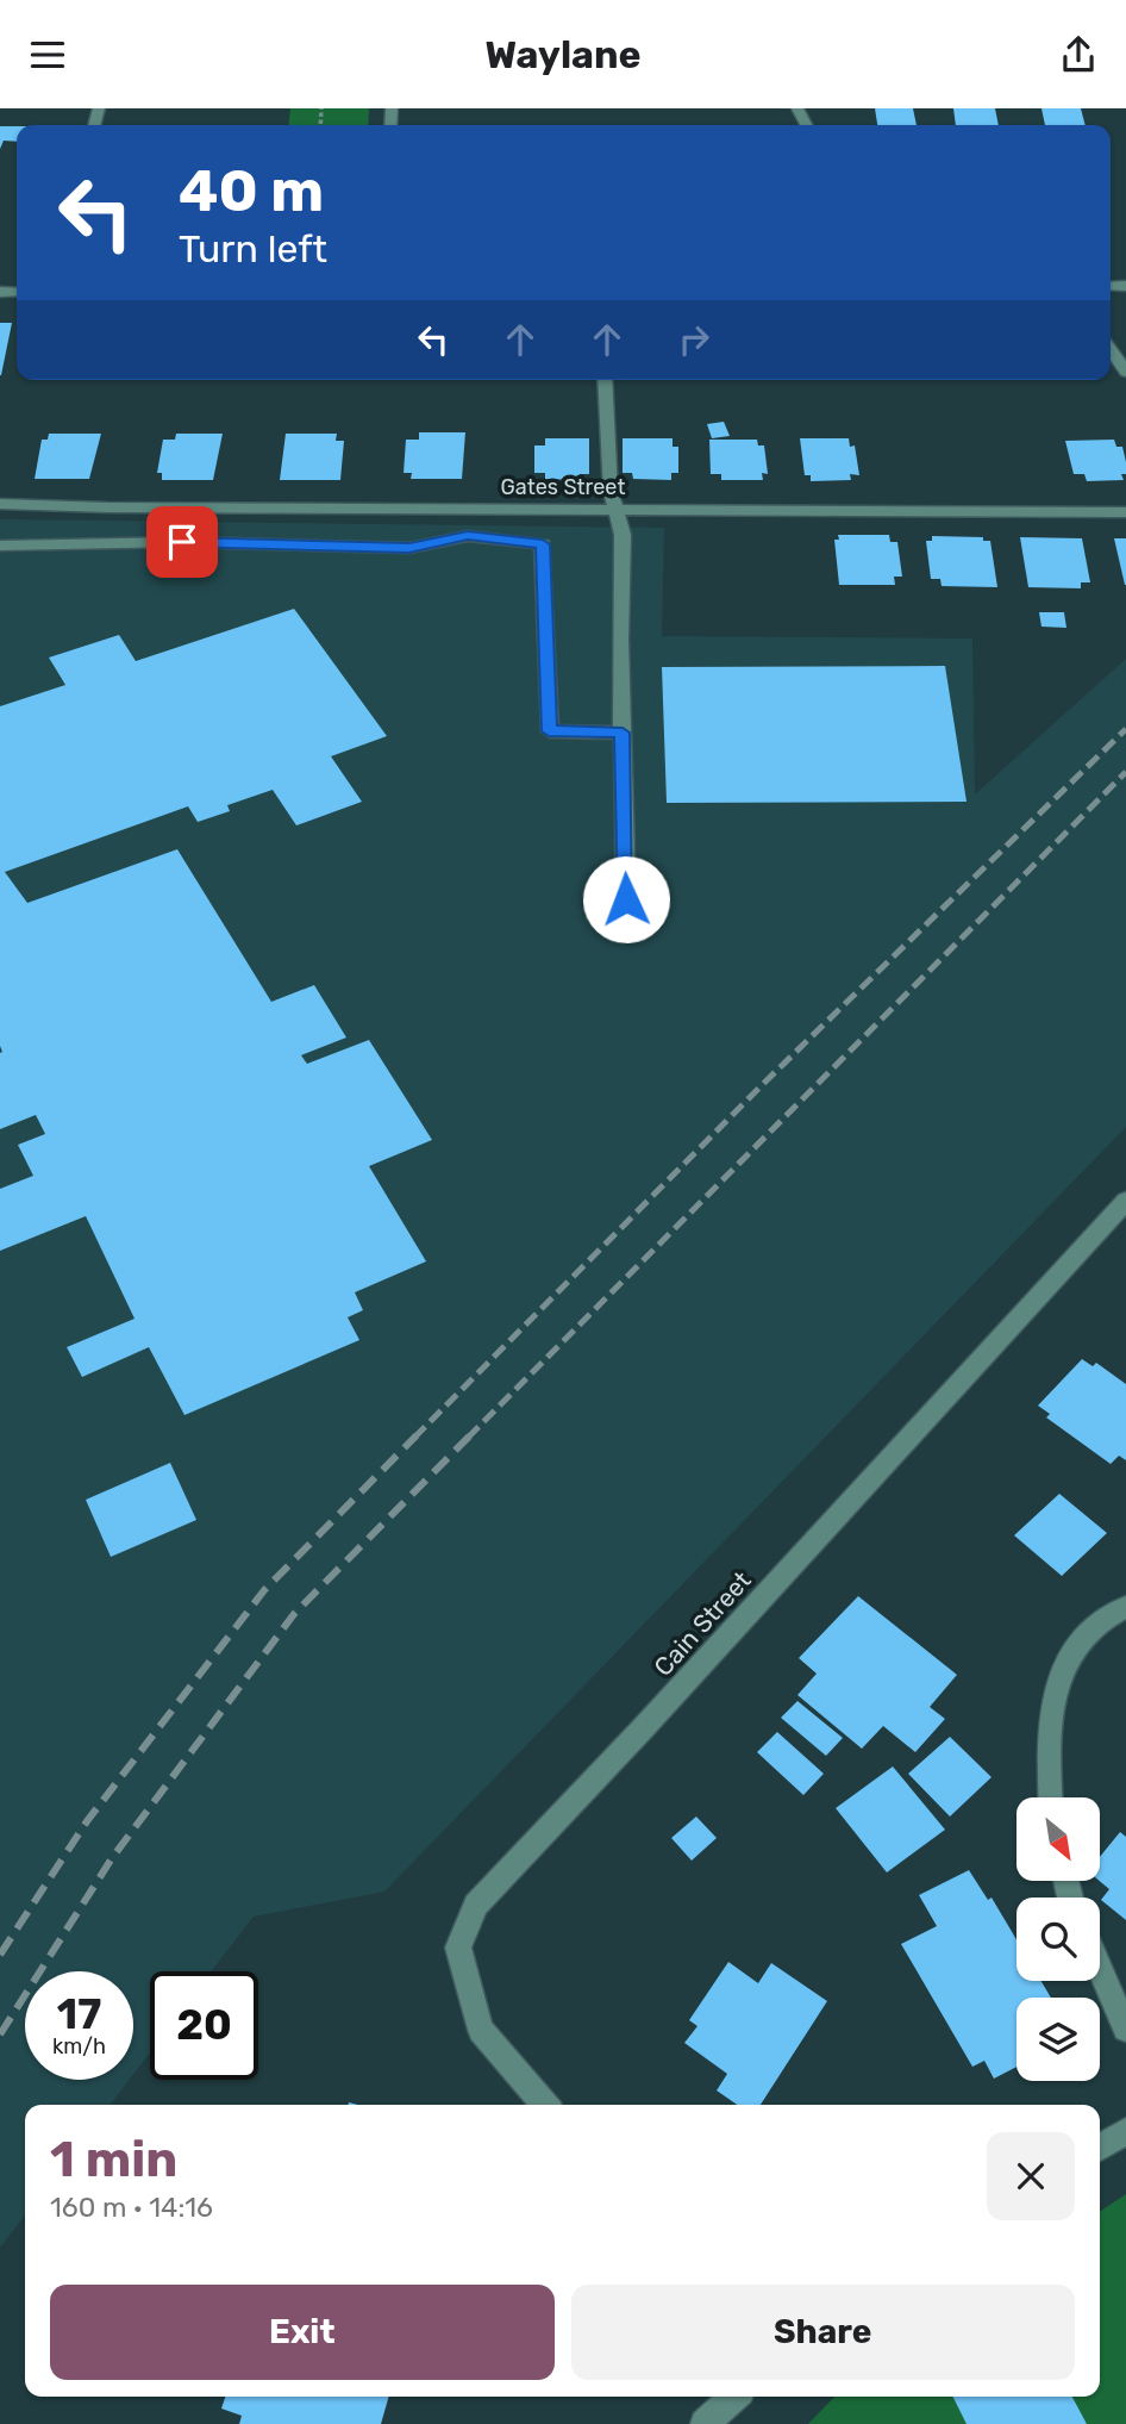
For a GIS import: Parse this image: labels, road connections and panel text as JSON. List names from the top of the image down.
{
  "streets": {
    "street": ["Gates Street", "Cain Street"]
  },
  "north": "bottom right",
  "page": {
    "header": "Waylane",
    "turn": ["40 m", "Turn left"],
    "speed": "17 km/h",
    "limit": "20",
    "heading": ["1 min", "160 m · 14:16"],
    "buttons": ["Exit", "Share"]
  }
}
